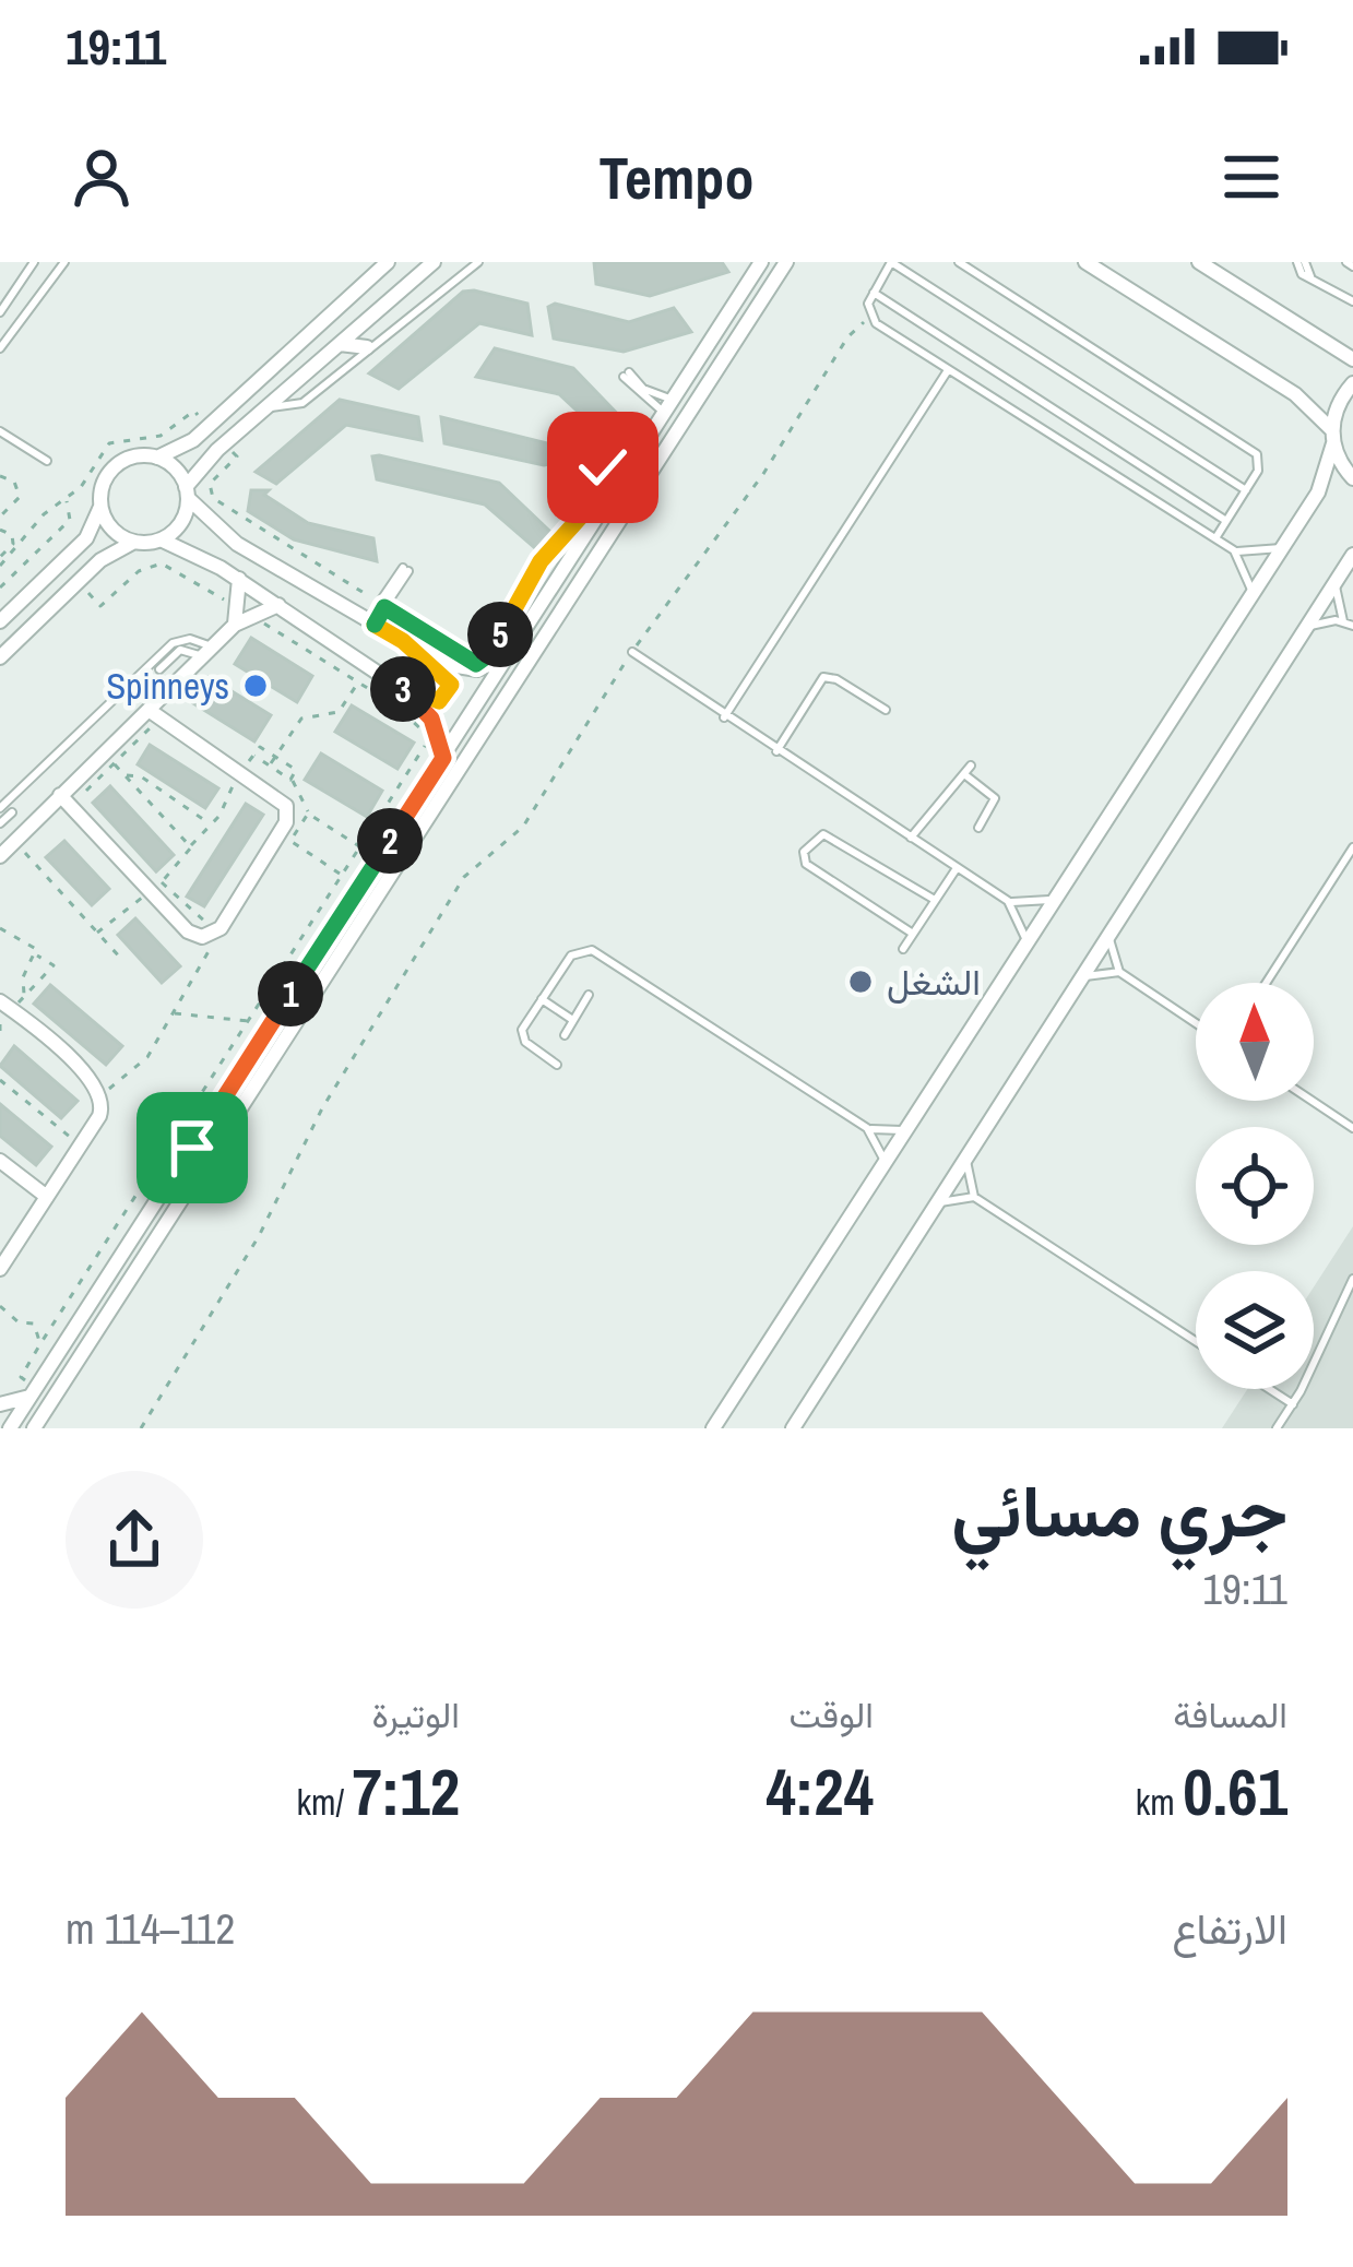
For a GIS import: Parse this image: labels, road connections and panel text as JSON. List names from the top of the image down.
{
  "places": ["Spinneys", "الشغل"],
  "north": "top",
  "page": {
    "status": "19:11",
    "header": "Tempo",
    "pins": [
      "5",
      "3",
      "2",
      "1"
    ],
    "heading": ["جري مسائي", "19:11"],
    "stats": [
      ["المسافة", "0.61 km"],
      ["الوقت", "4:24"],
      ["الوتيرة", "7:12 /km"]
    ],
    "chart": ["الارتفاع", "112–114 m"]
  }
}
